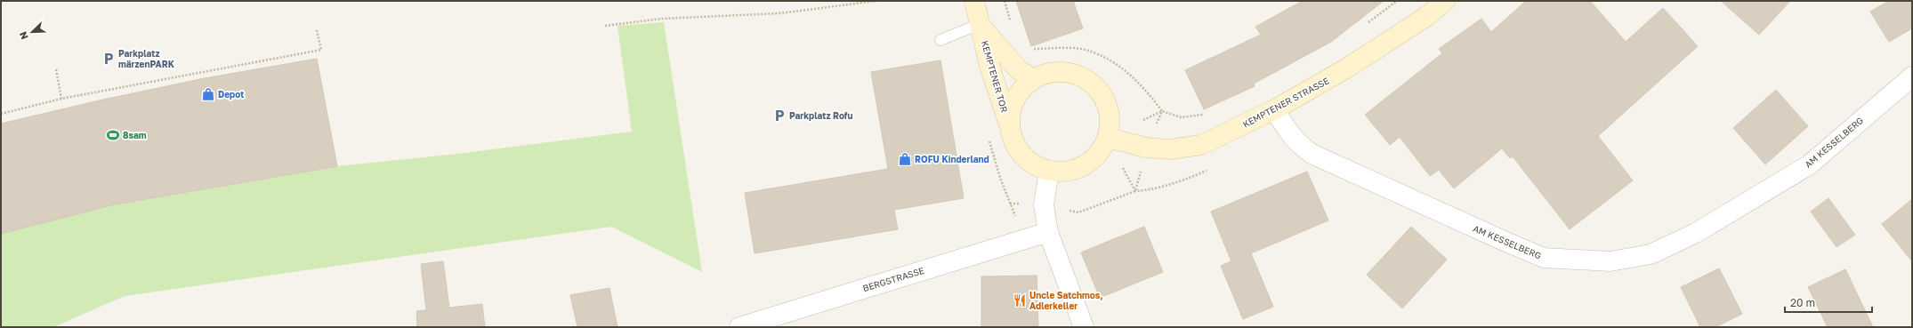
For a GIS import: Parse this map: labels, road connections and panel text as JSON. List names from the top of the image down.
{
  "streets": {
    "main road": ["KEMPTENER TOR", "KEMPTENER STRASSE"],
    "street": ["AM KESSELBERG", "BERGSTRASSE"]
  },
  "crossings": [
    ["KEMPTENER TOR", "KEMPTENER STRASSE"],
    ["KEMPTENER STRASSE", "AM KESSELBERG"]
  ],
  "places": {
    "parking": ["Parkplatz märzenPARK", "Parkplatz Rofu"],
    "shop": ["Depot", "ROFU Kinderland"],
    "sports": ["8sam"],
    "restaurant": ["Uncle Satchmos, Adlerkeller"]
  },
  "scale_bar": "20 m",
  "north": "bottom left"
}
